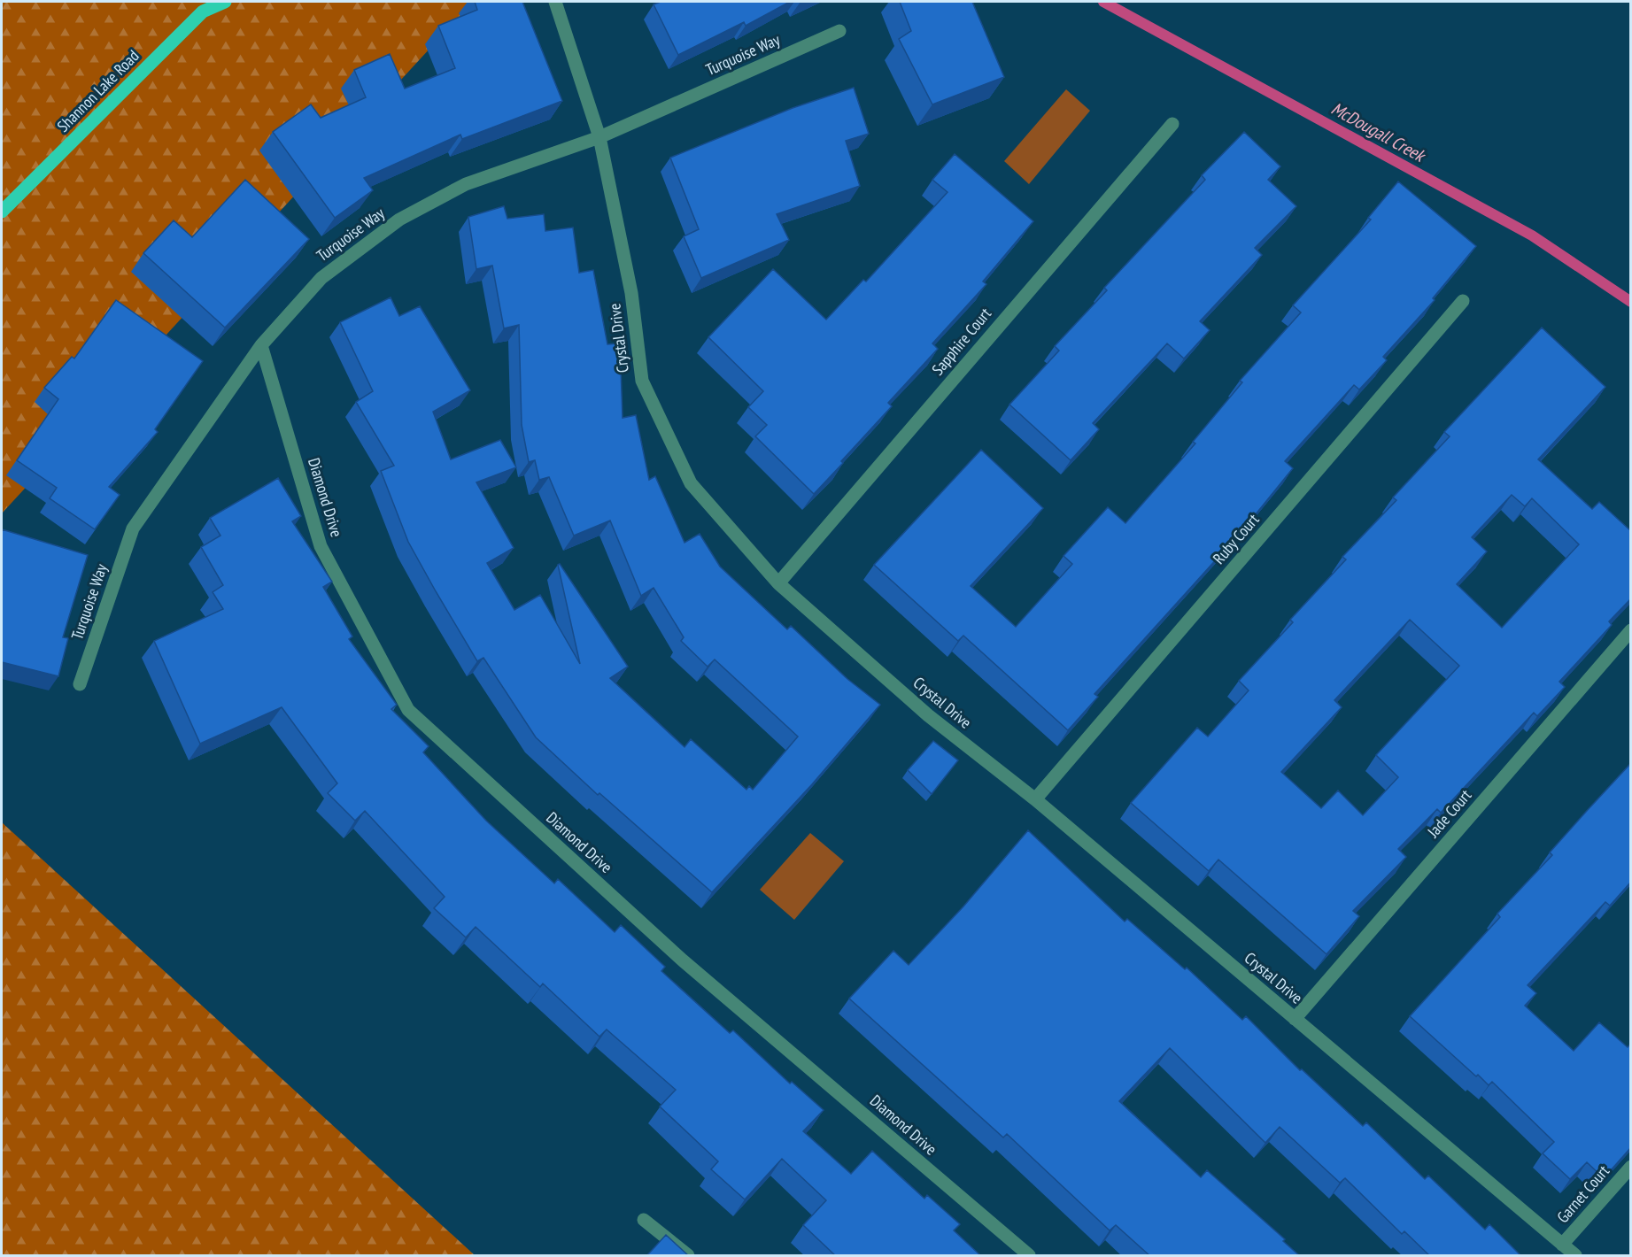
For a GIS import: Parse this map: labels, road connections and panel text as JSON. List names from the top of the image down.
{
  "streets": {
    "main road": ["Shannon Lake Road"],
    "lane": [
      "Turquoise Way",
      "Crystal Drive",
      "Sapphire Court",
      "Diamond Drive",
      "Ruby Court",
      "Jade Court",
      "Garnet Court"
    ]
  },
  "crossings": [
    ["Turquoise Way", "Crystal Drive"],
    ["Turquoise Way", "Diamond Drive"],
    ["Crystal Drive", "Sapphire Court"],
    ["Crystal Drive", "Ruby Court"],
    ["Crystal Drive", "Jade Court"],
    ["Crystal Drive", "Garnet Court"]
  ],
  "water": ["McDougall Creek"]
}
